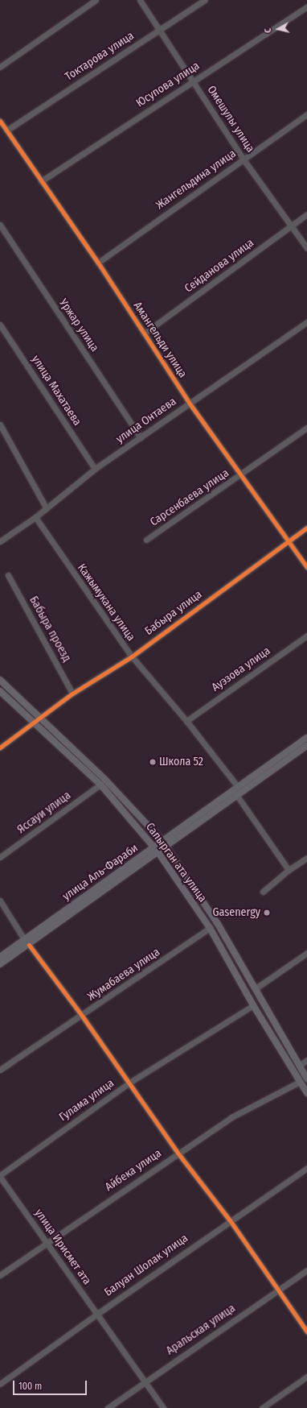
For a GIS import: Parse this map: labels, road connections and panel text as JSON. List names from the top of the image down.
{
  "streets": {
    "main road": ["Сапырган ата улица", "улица Аль-Фараби"],
    "street": [
      "Токтарова улица",
      "Юсупова улица",
      "Омешулы улица",
      "Жангельдина улица",
      "Сейданова улица",
      "Уржар улица",
      "Амангельди улица",
      "улица Махатаева",
      "улица Онтаева",
      "Сарсенбаева улица",
      "Кажымукана улица",
      "Бабыра улица",
      "Бабыра проезд",
      "Ауэзова улица",
      "Яссауи улица",
      "Жумабаева улица",
      "Гулама улица",
      "Айбека улица",
      "улица Ирисмет ата",
      "Балуан Шолак улица",
      "Аральская улица"
    ]
  },
  "crossings": [
    ["Токтарова улица", "Омешулы улица"],
    ["Токтарова улица", "Амангельди улица"],
    ["Юсупова улица", "Омешулы улица"],
    ["Юсупова улица", "Амангельди улица"],
    ["Омешулы улица", "Жангельдина улица"],
    ["Омешулы улица", "Сейданова улица"],
    ["Жангельдина улица", "Амангельди улица"],
    ["Сейданова улица", "Амангельди улица"],
    ["Уржар улица", "улица Онтаева"],
    ["Амангельди улица", "улица Онтаева"],
    ["Амангельди улица", "Сарсенбаева улица"],
    ["Амангельди улица", "Бабыра улица"],
    ["улица Махатаева", "улица Онтаева"],
    ["улица Онтаева", "Кажымукана улица"],
    ["Кажымукана улица", "Бабыра улица"],
    ["Кажымукана улица", "Ауэзова улица"],
    ["Кажымукана улица", "улица Аль-Фараби"],
    ["Бабыра улица", "Бабыра проезд"],
    ["Бабыра улица", "Сапырган ата улица"],
    ["Яссауи улица", "Сапырган ата улица"],
    ["Сапырган ата улица", "улица Аль-Фараби"],
    ["Сапырган ата улица", "Жумабаева улица"],
    ["Сапырган ата улица", "Гулама улица"],
    ["Сапырган ата улица", "Айбека улица"],
    ["Гулама улица", "улица Ирисмет ата"],
    ["Айбека улица", "улица Ирисмет ата"],
    ["улица Ирисмет ата", "Балуан Шолак улица"],
    ["улица Ирисмет ата", "Аральская улица"]
  ],
  "places": ["Школа 52", "Gasenergy"],
  "scale_bar": "100 m",
  "north": "left"
}
